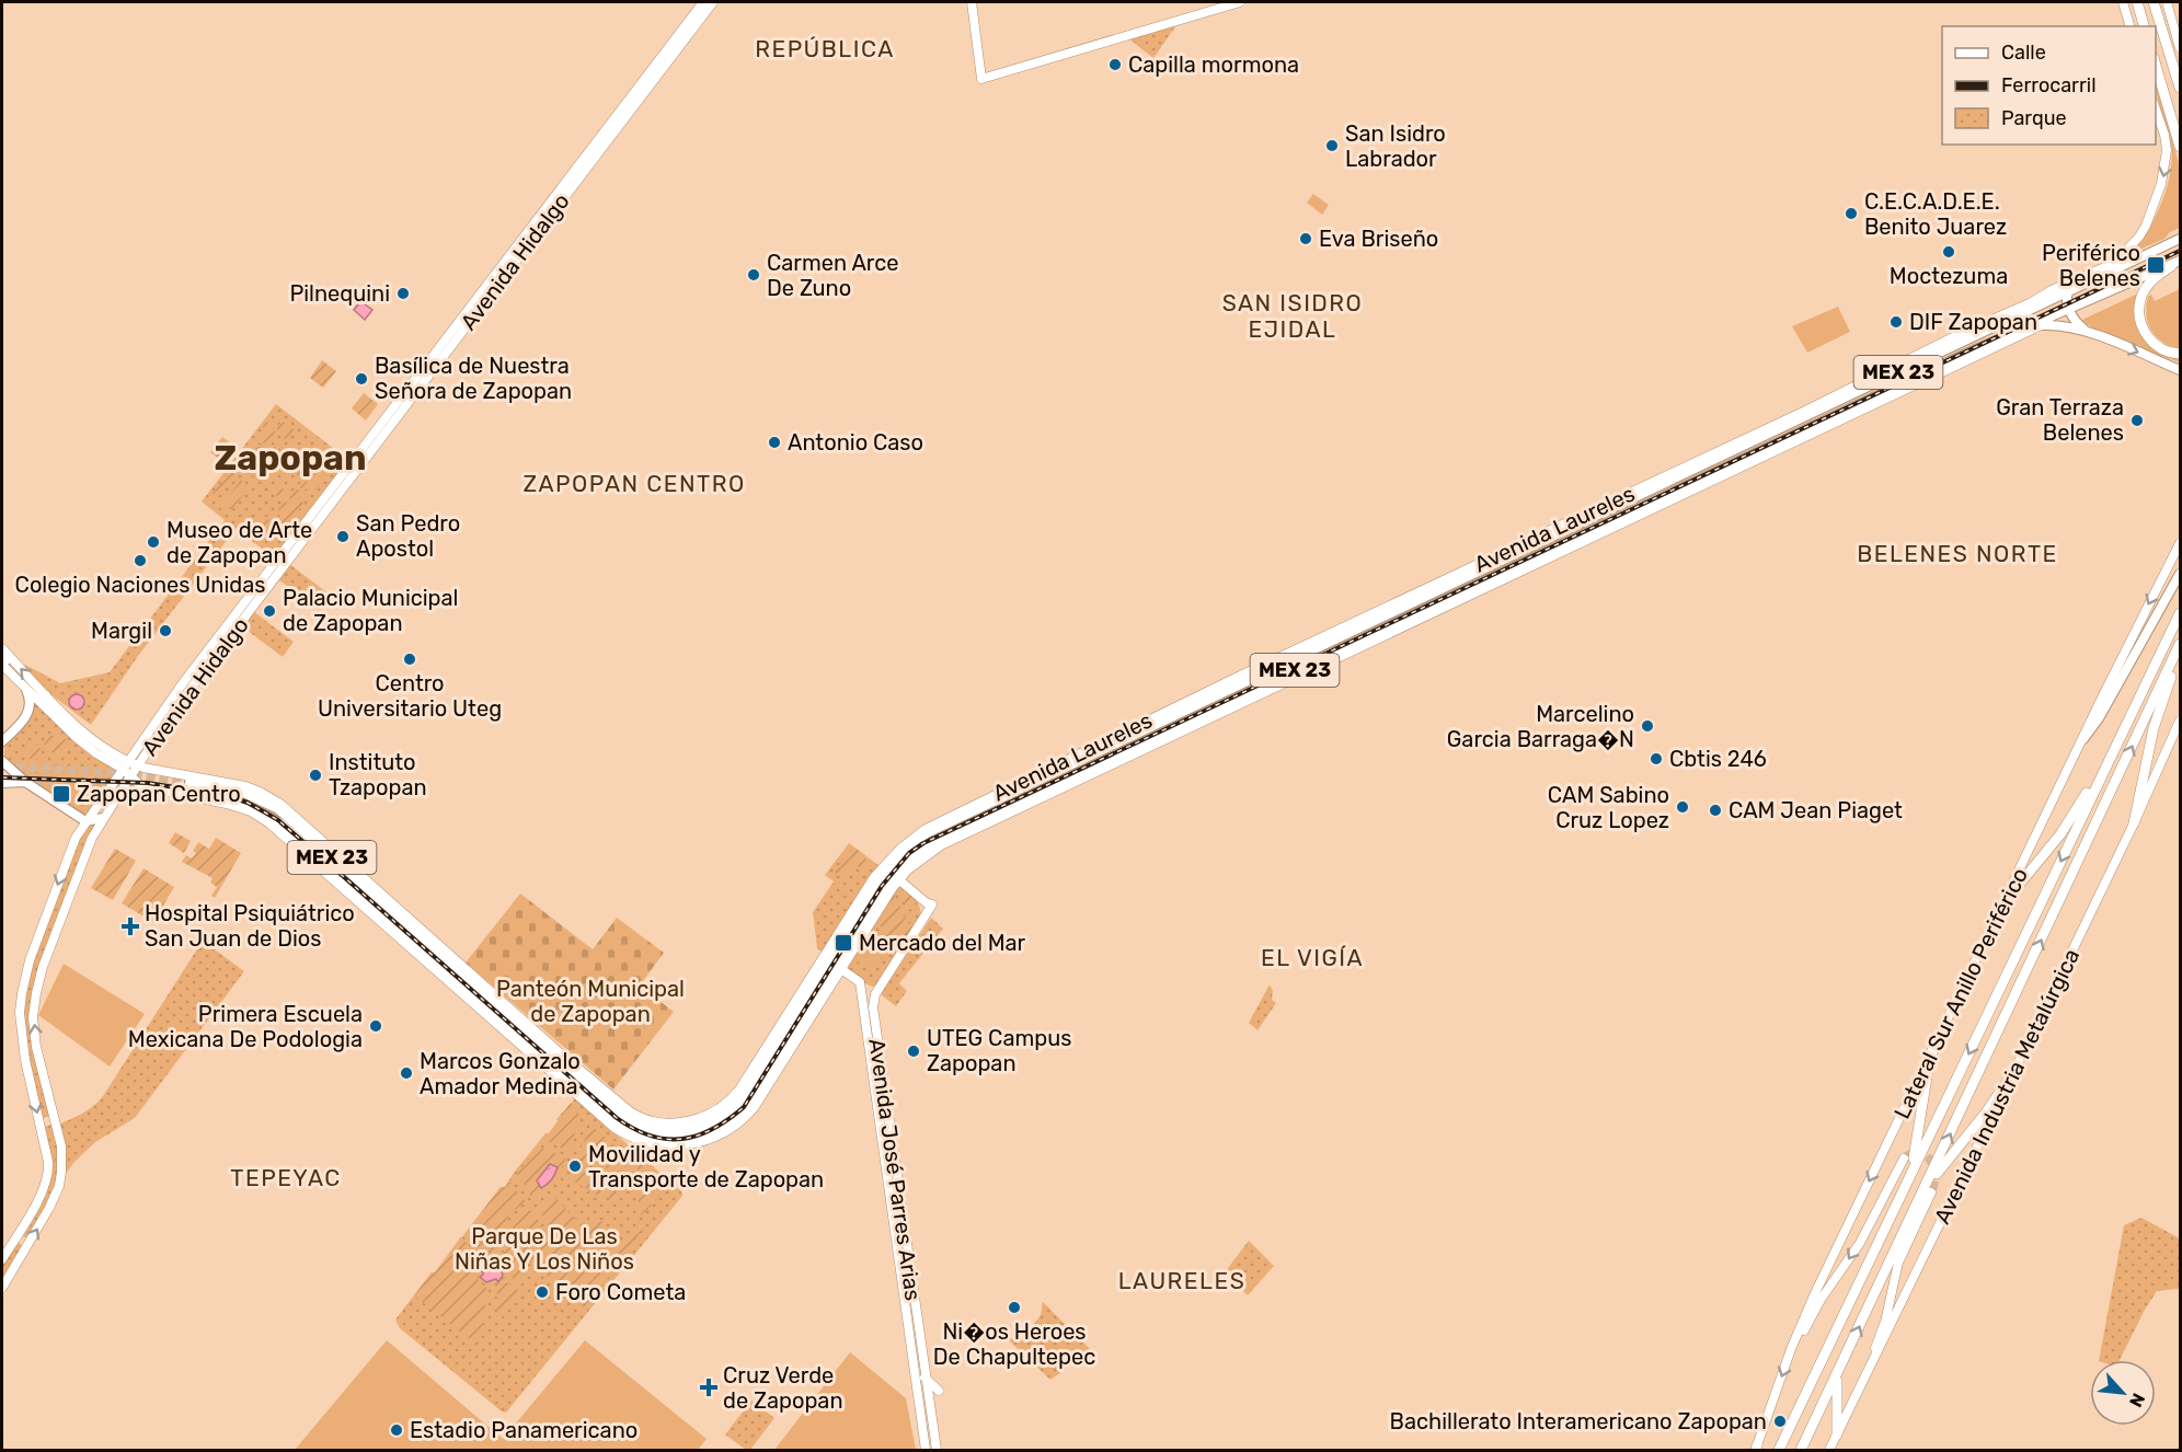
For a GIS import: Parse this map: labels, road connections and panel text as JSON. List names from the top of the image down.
{
  "streets": {
    "main road": [
      "Avenida Hidalgo",
      "MEX 23",
      "Avenida Laureles",
      "Lateral Sur Anillo Periférico",
      "Avenida Industria Metalúrgica",
      "Avenida José Parres Arias"
    ]
  },
  "crossings": [
    ["Avenida Hidalgo", "Avenida Laureles"],
    ["Avenida Laureles", "Avenida José Parres Arias"]
  ],
  "districts": [
    "REPÚBLICA",
    "SAN ISIDRO EJIDAL",
    "Zapopan",
    "ZAPOPAN CENTRO",
    "BELENES NORTE",
    "EL VIGÍA",
    "TEPEYAC",
    "LAURELES"
  ],
  "parks": ["Panteón Municipal de Zapopan", "Parque De Las Niñas Y Los Niños"],
  "places": {
    "other": [
      "Capilla mormona",
      "San Isidro Labrador",
      "C.E.C.A.D.E.E. Benito Juarez",
      "Eva Briseño",
      "Moctezuma",
      "Carmen Arce De Zuno",
      "Pilnequini",
      "DIF Zapopan",
      "Basílica de Nuestra Señora de Zapopan",
      "Gran Terraza Belenes",
      "Antonio Caso",
      "San Pedro Apostol",
      "Museo de Arte de Zapopan",
      "Colegio Naciones Unidas",
      "Palacio Municipal de Zapopan",
      "Margil",
      "Centro Universitario Uteg",
      "Marcelino Garcia Barraga�N",
      "Cbtis 246",
      "Instituto Tzapopan",
      "CAM Sabino Cruz Lopez",
      "CAM Jean Piaget",
      "Primera Escuela Mexicana De Podologia",
      "UTEG Campus Zapopan",
      "Marcos Gonzalo Amador Medina",
      "Movilidad y Transporte de Zapopan",
      "Foro Cometa",
      "Ni�os Heroes De Chapultepec",
      "Bachillerato Interamericano Zapopan",
      "Estadio Panamericano"
    ],
    "transit": ["Periférico Belenes", "Zapopan Centro", "Mercado del Mar"],
    "health": ["Hospital Psiquiátrico San Juan de Dios", "Cruz Verde de Zapopan"]
  },
  "legend": ["Calle", "Ferrocarril", "Parque"],
  "north": "bottom right"
}
